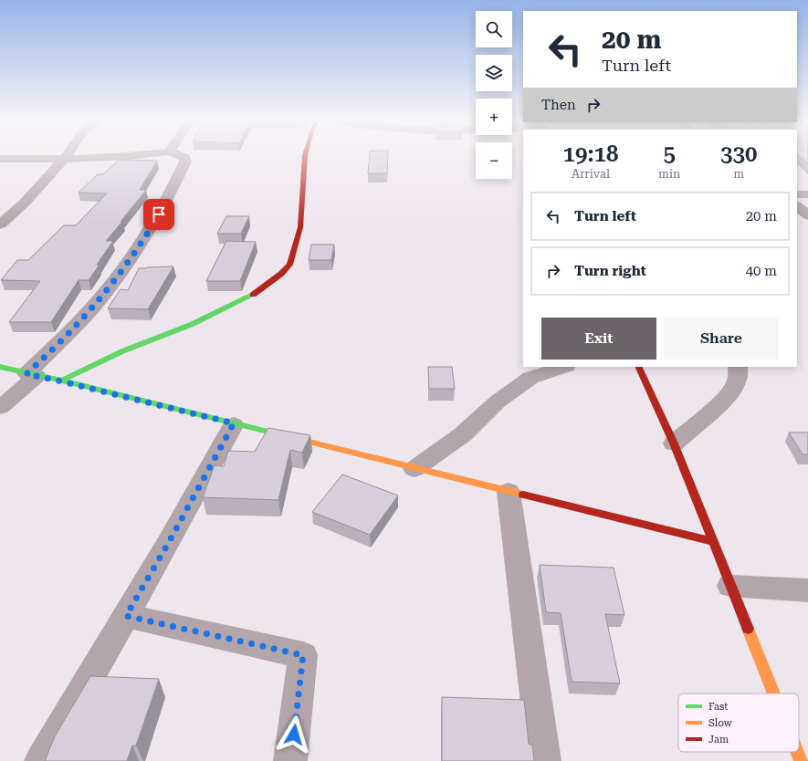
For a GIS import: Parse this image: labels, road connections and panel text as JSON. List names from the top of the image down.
{
  "legend": ["Fast", "Slow", "Jam"],
  "page": {
    "map_buttons": ["+", "−"],
    "turn": ["20 m", "Turn left"],
    "then": "Then",
    "eta": [
      "19:18",
      "Arrival",
      "5",
      "min",
      "330",
      "m"
    ],
    "list": [
      {
        "name": "Turn left",
        "value": "20 m"
      },
      {
        "name": "Turn right",
        "value": "40 m"
      }
    ],
    "buttons": ["Exit", "Share"]
  }
}
